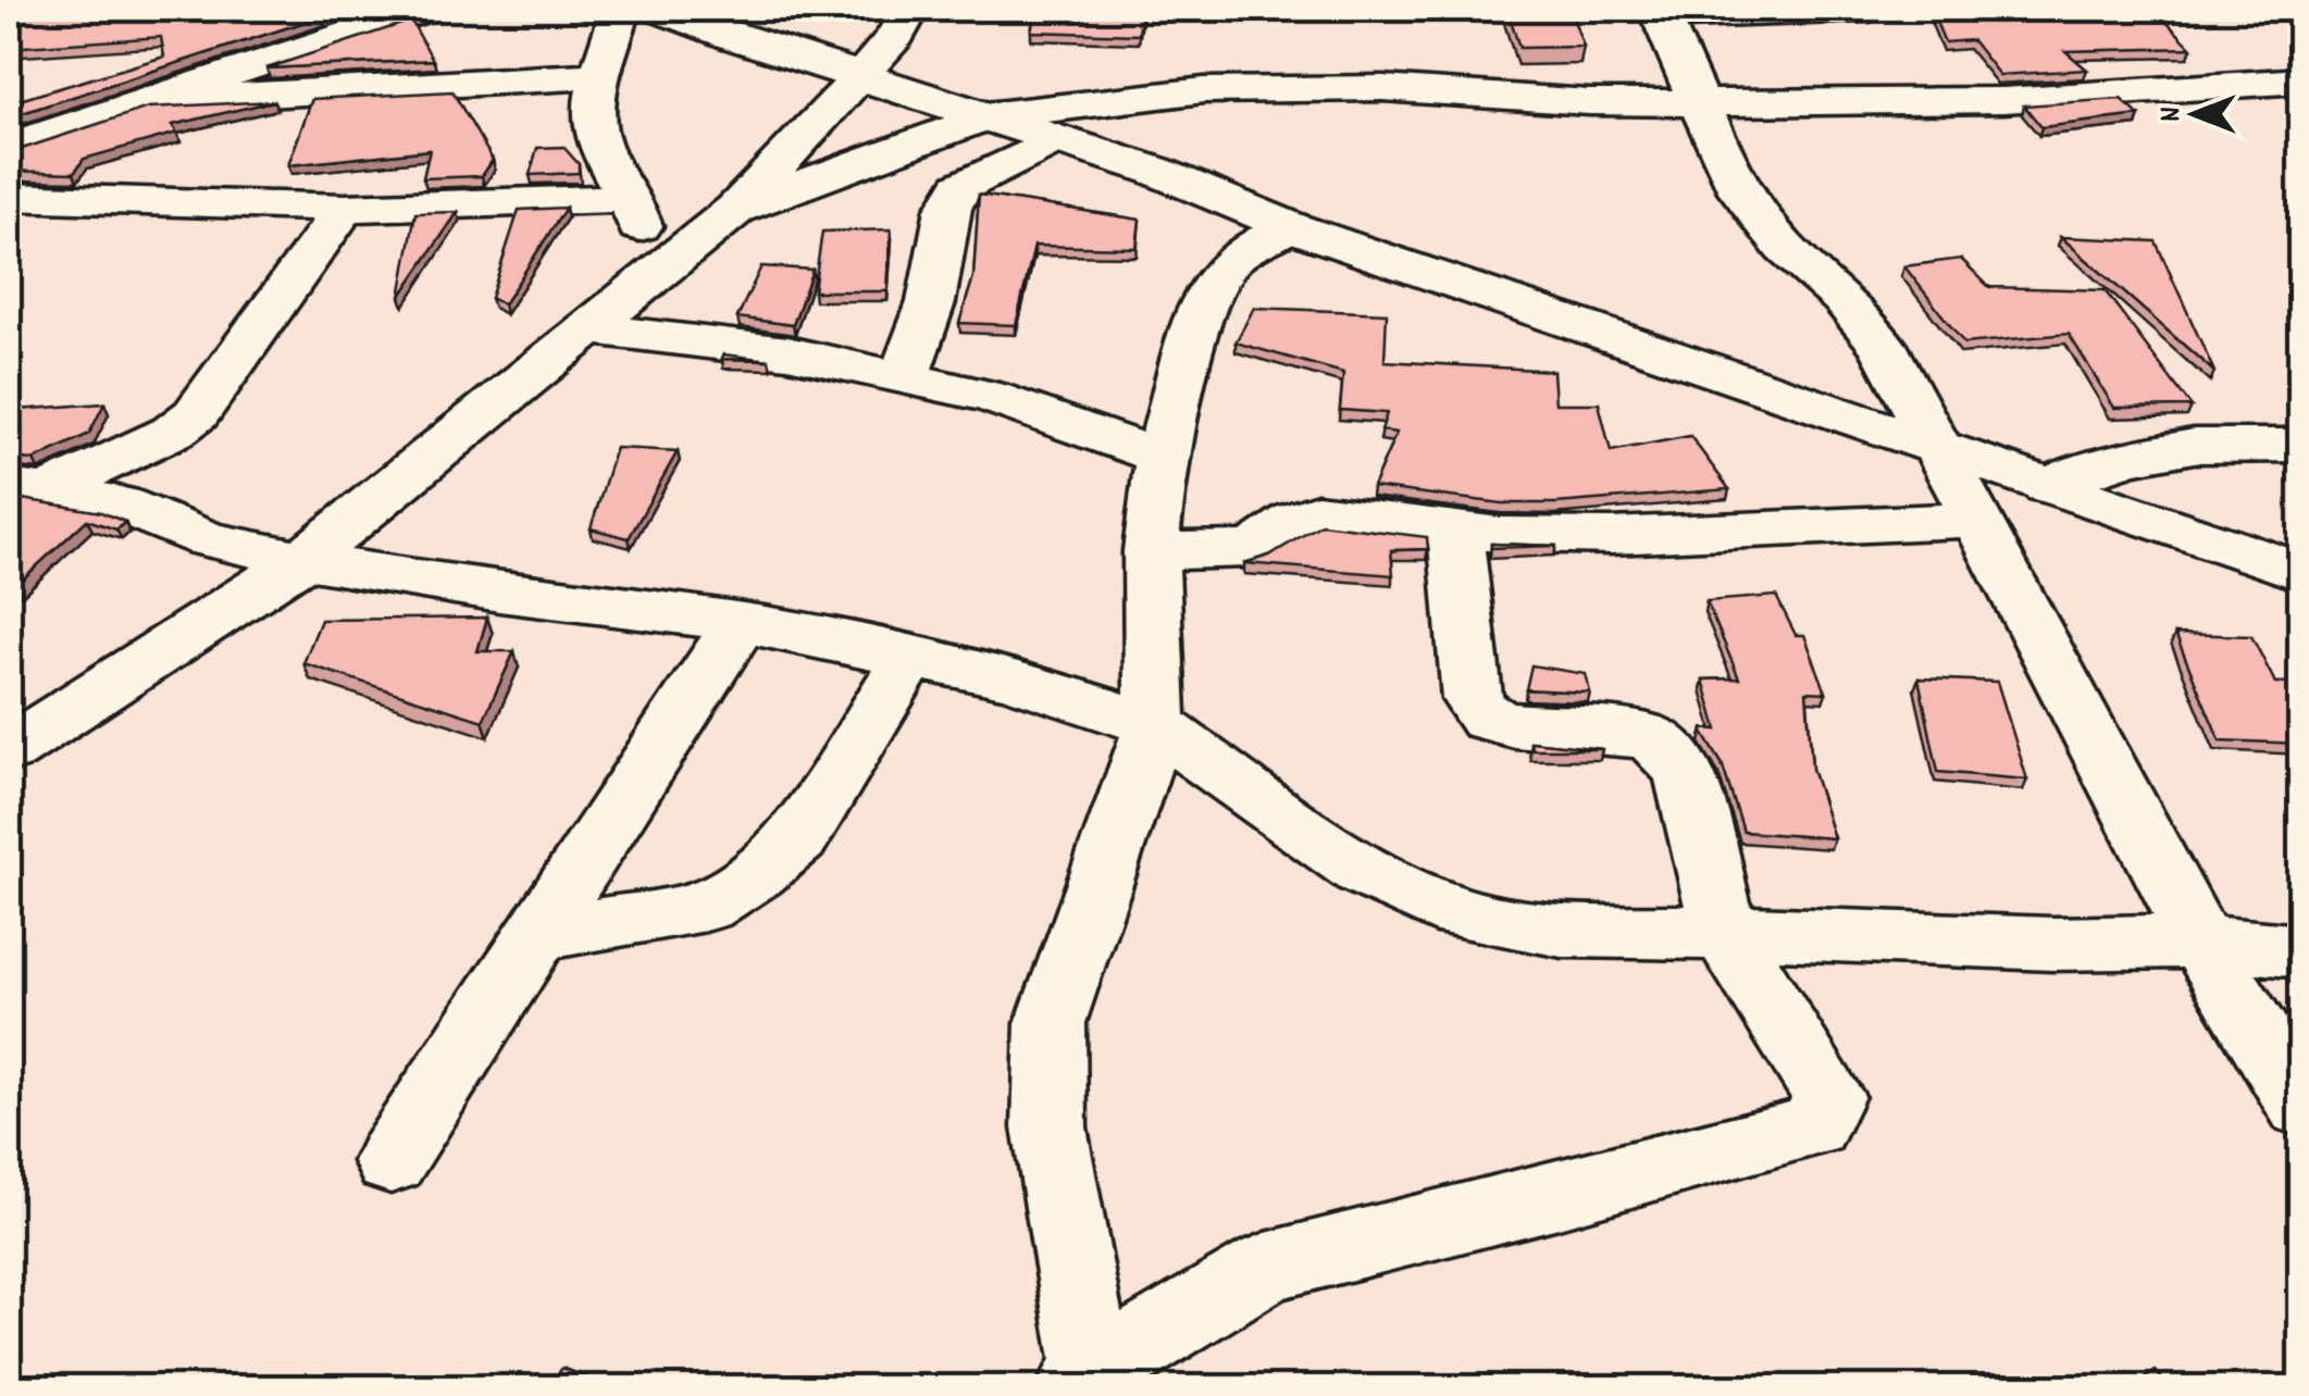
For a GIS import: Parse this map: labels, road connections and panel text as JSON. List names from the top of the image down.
{
  "north": "left"
}
